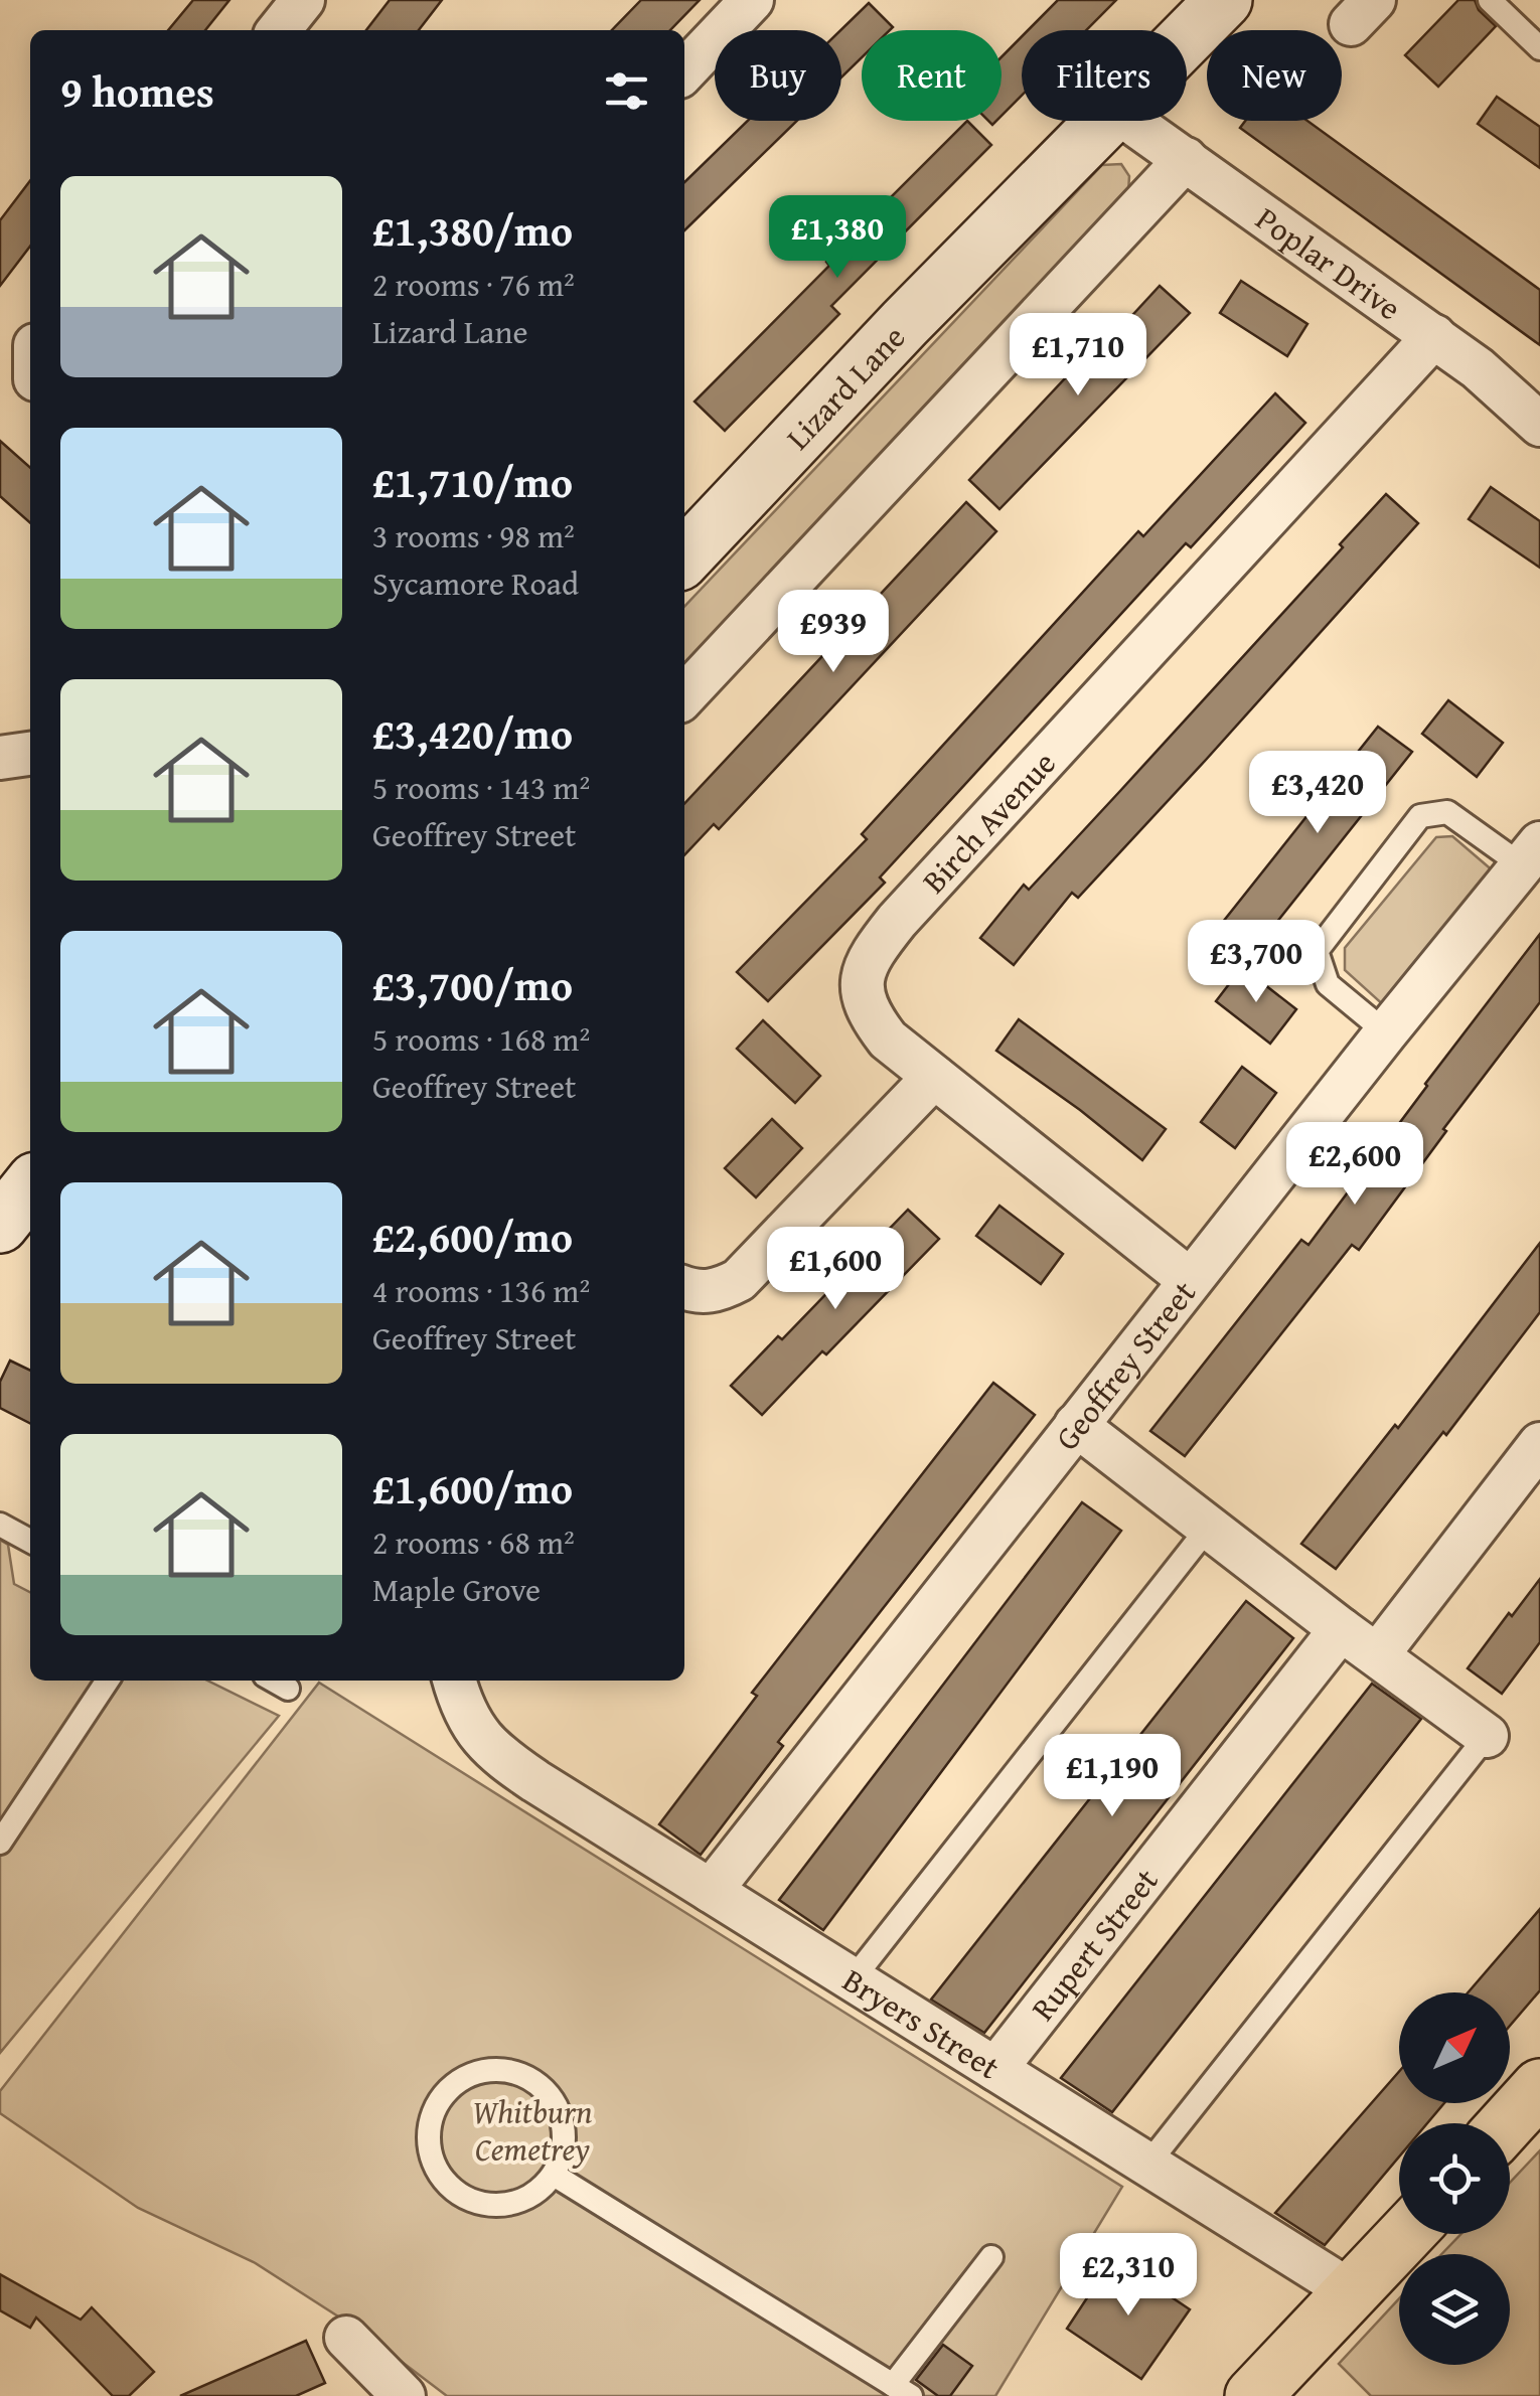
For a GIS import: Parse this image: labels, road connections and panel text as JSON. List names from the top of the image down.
{
  "streets": {
    "street": [
      "Poplar Drive",
      "Lizard Lane",
      "Birch Avenue",
      "Geoffrey Street",
      "Rupert Street",
      "Bryers Street"
    ]
  },
  "crossings": [
    ["Poplar Drive", "Birch Avenue"],
    ["Birch Avenue", "Geoffrey Street"],
    ["Geoffrey Street", "Bryers Street"],
    ["Rupert Street", "Bryers Street"]
  ],
  "parks": ["Whitburn Cemetrey"],
  "north": "top right",
  "page": {
    "chip": [
      "Buy",
      "Rent",
      "Filters",
      "New"
    ],
    "heading": "9 homes",
    "list": [
      {
        "name": "£1,380/mo",
        "note": "2 rooms · 76 m² · Lizard Lane"
      },
      {
        "name": "£1,710/mo",
        "note": "3 rooms · 98 m² · Sycamore Road"
      },
      {
        "name": "£3,420/mo",
        "note": "5 rooms · 143 m² · Geoffrey Street"
      },
      {
        "name": "£3,700/mo",
        "note": "5 rooms · 168 m² · Geoffrey Street"
      },
      {
        "name": "£2,600/mo",
        "note": "4 rooms · 136 m² · Geoffrey Street"
      },
      {
        "name": "£1,600/mo",
        "note": "2 rooms · 68 m² · Maple Grove"
      }
    ],
    "price": [
      "£1,380",
      "£1,710",
      "£939",
      "£3,420",
      "£3,700",
      "£2,600",
      "£1,600",
      "£1,190",
      "£2,310"
    ]
  }
}
